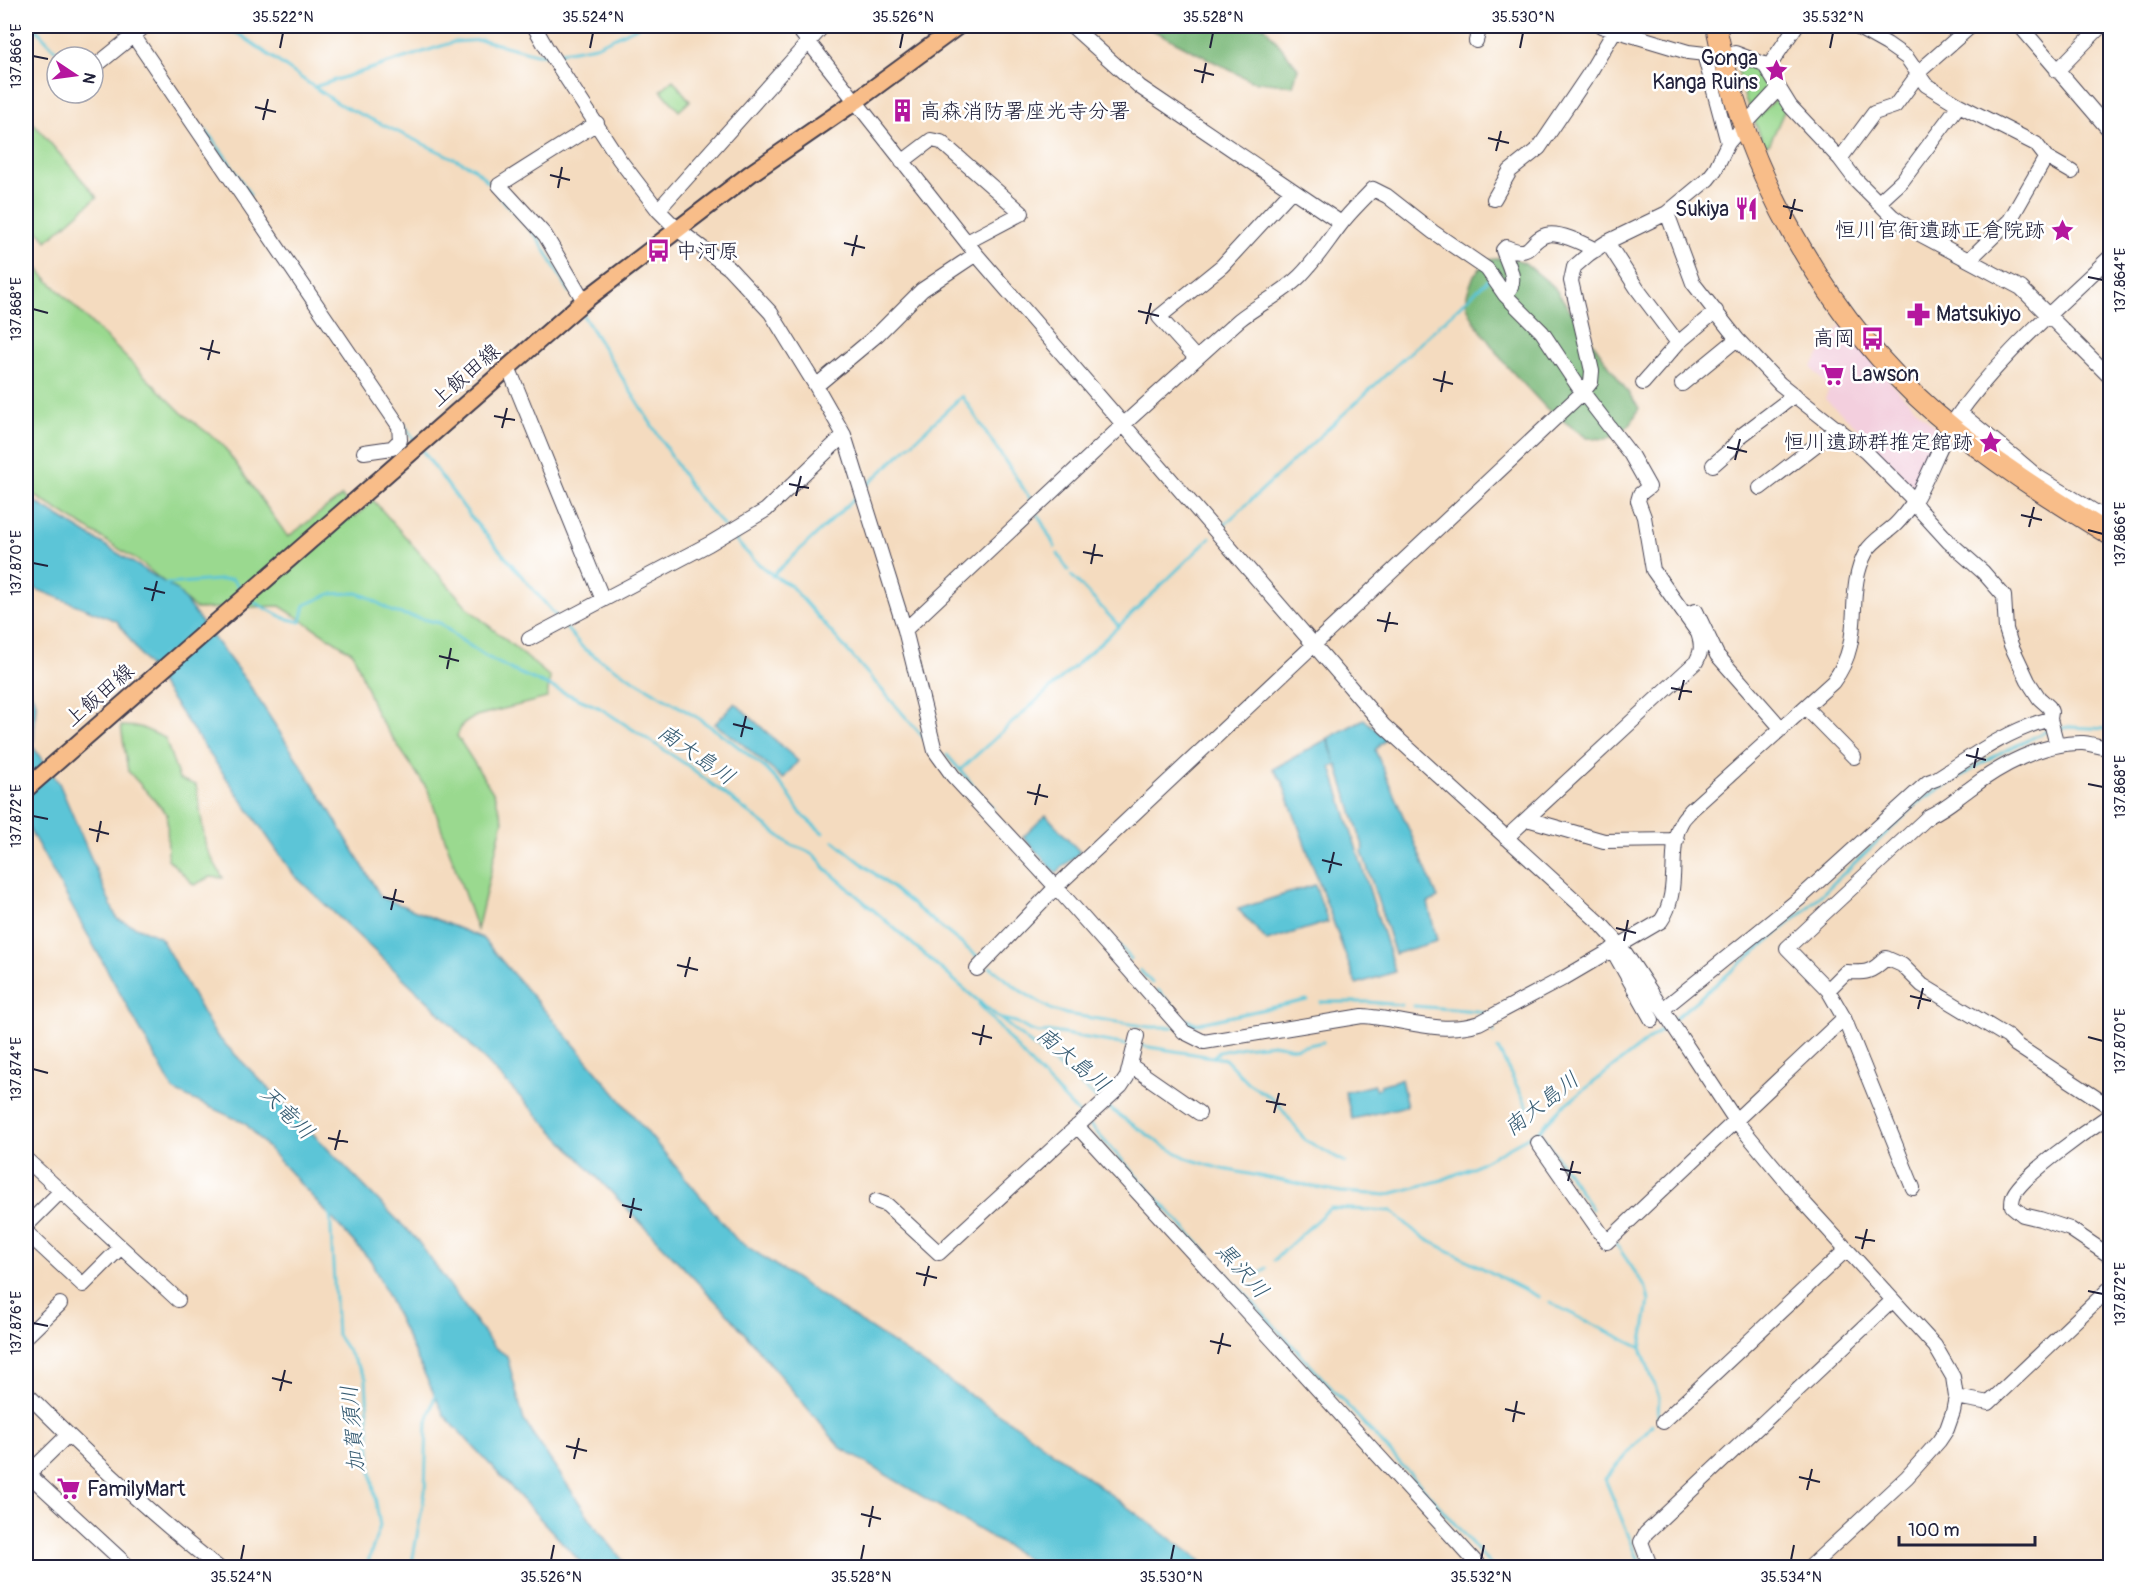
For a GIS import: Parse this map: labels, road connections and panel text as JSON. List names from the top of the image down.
{
  "streets": {
    "main road": ["上飯田線"]
  },
  "water": [
    "南大島川",
    "天竜川",
    "黒沢川",
    "加賀須川"
  ],
  "places": {
    "place": ["Gonga Kanga Ruins", "恒川官衙遺跡正倉院跡", "恒川遺跡群推定館跡"],
    "building": ["高森消防署座光寺分署"],
    "restaurant": ["Sukiya"],
    "bus stop": ["中河原", "高岡"],
    "pharmacy": ["Matsukiyo"],
    "supermarket": ["Lawson", "FamilyMart"]
  },
  "scale_bar": "100 m",
  "north": "right",
  "coordinates": [
    "35.522°N",
    "35.524°N",
    "35.526°N",
    "35.528°N",
    "35.530°N",
    "35.532°N",
    "137.866°E",
    "137.864°E",
    "137.868°E",
    "137.870°E",
    "137.872°E",
    "137.874°E",
    "137.876°E",
    "35.534°N"
  ]
}
